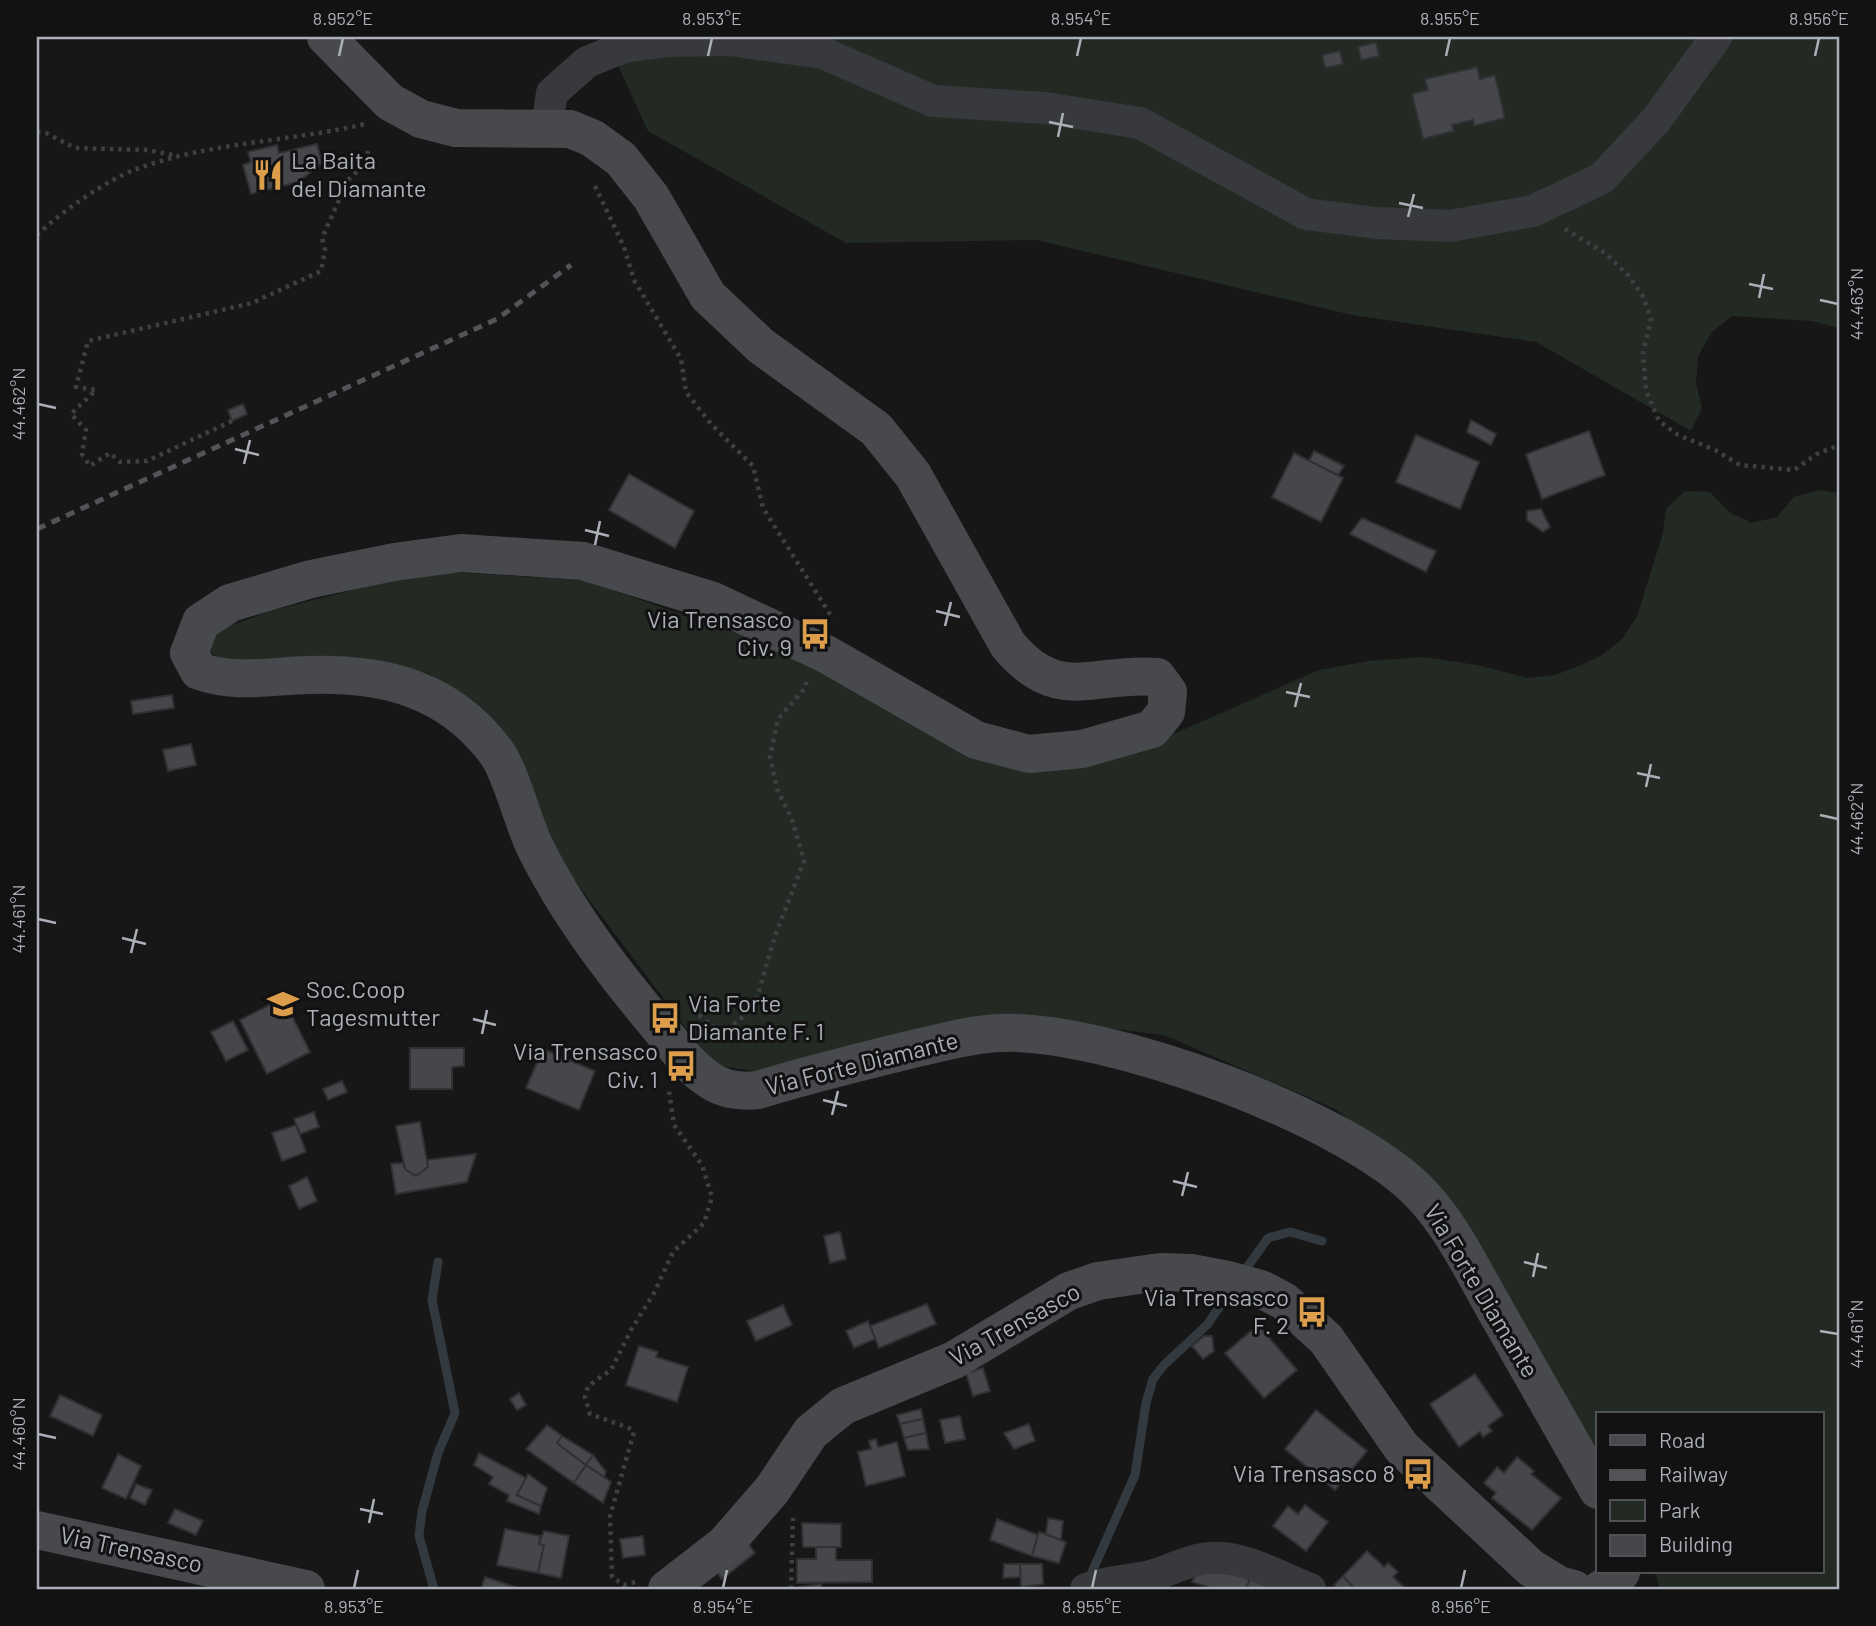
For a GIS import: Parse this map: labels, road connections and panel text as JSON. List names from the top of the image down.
{
  "streets": {
    "main road": ["Via Forte Diamante", "Via Trensasco"]
  },
  "places": {
    "restaurant": ["La Baita del Diamante"],
    "bus stop": [
      "Via Trensasco Civ. 9",
      "Via Forte Diamante F. 1",
      "Via Trensasco Civ. 1",
      "Via Trensasco F. 2",
      "Via Trensasco 8"
    ],
    "school or university": ["Soc.Coop Tagesmutter"]
  },
  "legend": [
    "Road",
    "Railway",
    "Park",
    "Building"
  ],
  "coordinates": [
    "8.952°E",
    "8.953°E",
    "8.954°E",
    "8.955°E",
    "8.956°E",
    "44.463°N",
    "44.462°N",
    "44.461°N",
    "44.460°N"
  ]
}
